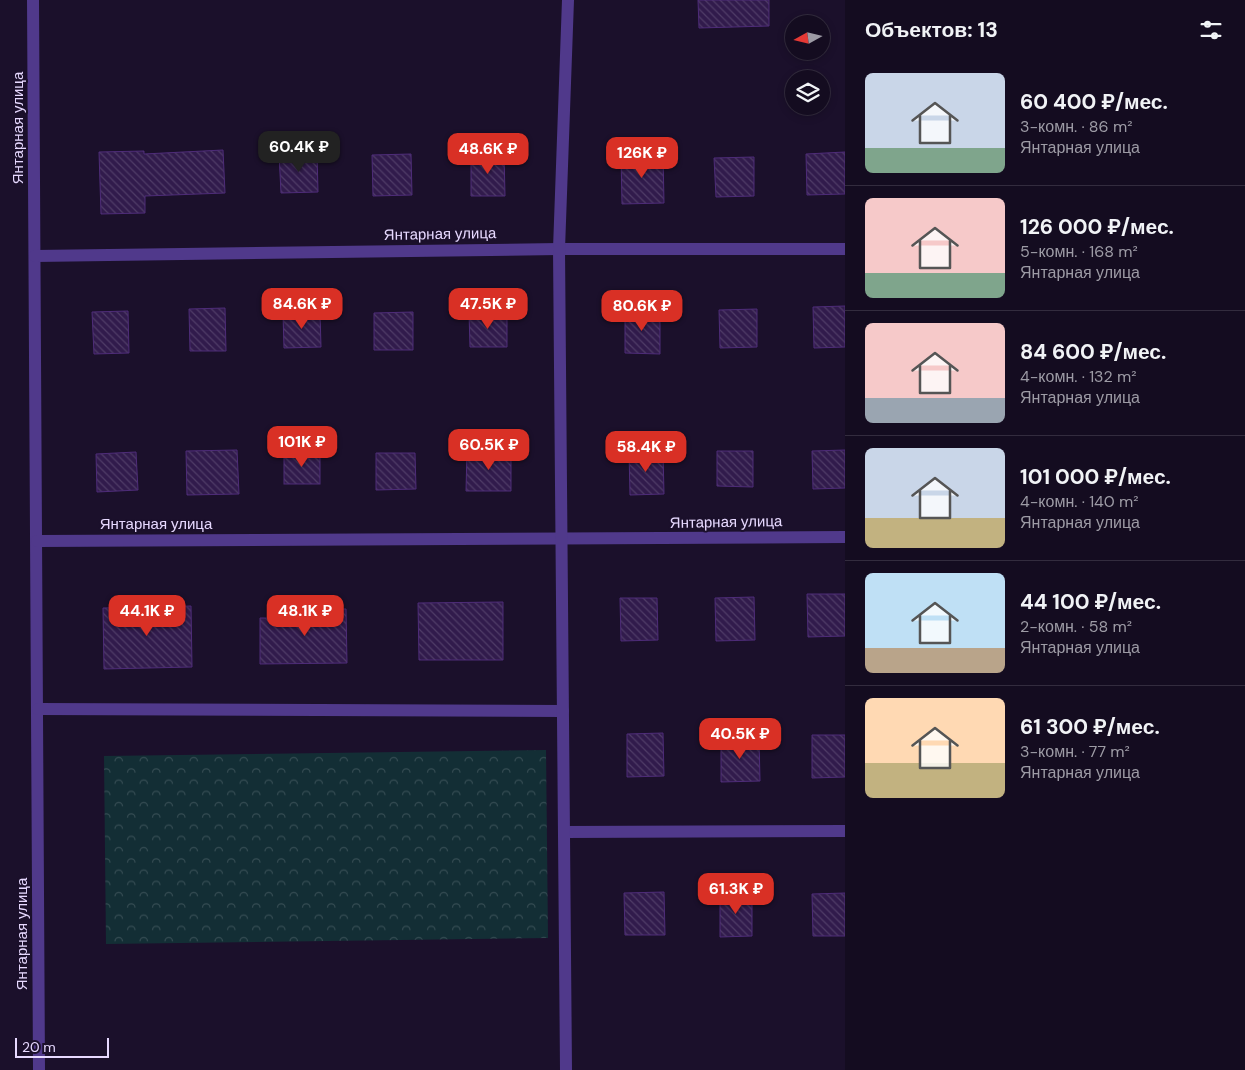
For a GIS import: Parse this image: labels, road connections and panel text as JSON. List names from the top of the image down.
{
  "streets": {
    "street": ["Янтарная улица"]
  },
  "scale_bar": "20 m",
  "north": "left",
  "page": {
    "heading": "Объектов: 13",
    "list": [
      {
        "name": "60 400 ₽/мес.",
        "note": "3-комн. · 86 m² · Янтарная улица"
      },
      {
        "name": "126 000 ₽/мес.",
        "note": "5-комн. · 168 m² · Янтарная улица"
      },
      {
        "name": "84 600 ₽/мес.",
        "note": "4-комн. · 132 m² · Янтарная улица"
      },
      {
        "name": "101 000 ₽/мес.",
        "note": "4-комн. · 140 m² · Янтарная улица"
      },
      {
        "name": "44 100 ₽/мес.",
        "note": "2-комн. · 58 m² · Янтарная улица"
      },
      {
        "name": "61 300 ₽/мес.",
        "note": "3-комн. · 77 m² · Янтарная улица"
      }
    ],
    "price": [
      "60.4K ₽",
      "48.6K ₽",
      "126K ₽",
      "84.6K ₽",
      "47.5K ₽",
      "80.6K ₽",
      "101K ₽",
      "60.5K ₽",
      "58.4K ₽",
      "44.1K ₽",
      "48.1K ₽",
      "40.5K ₽",
      "61.3K ₽"
    ],
    "scale": "20 m"
  }
}
